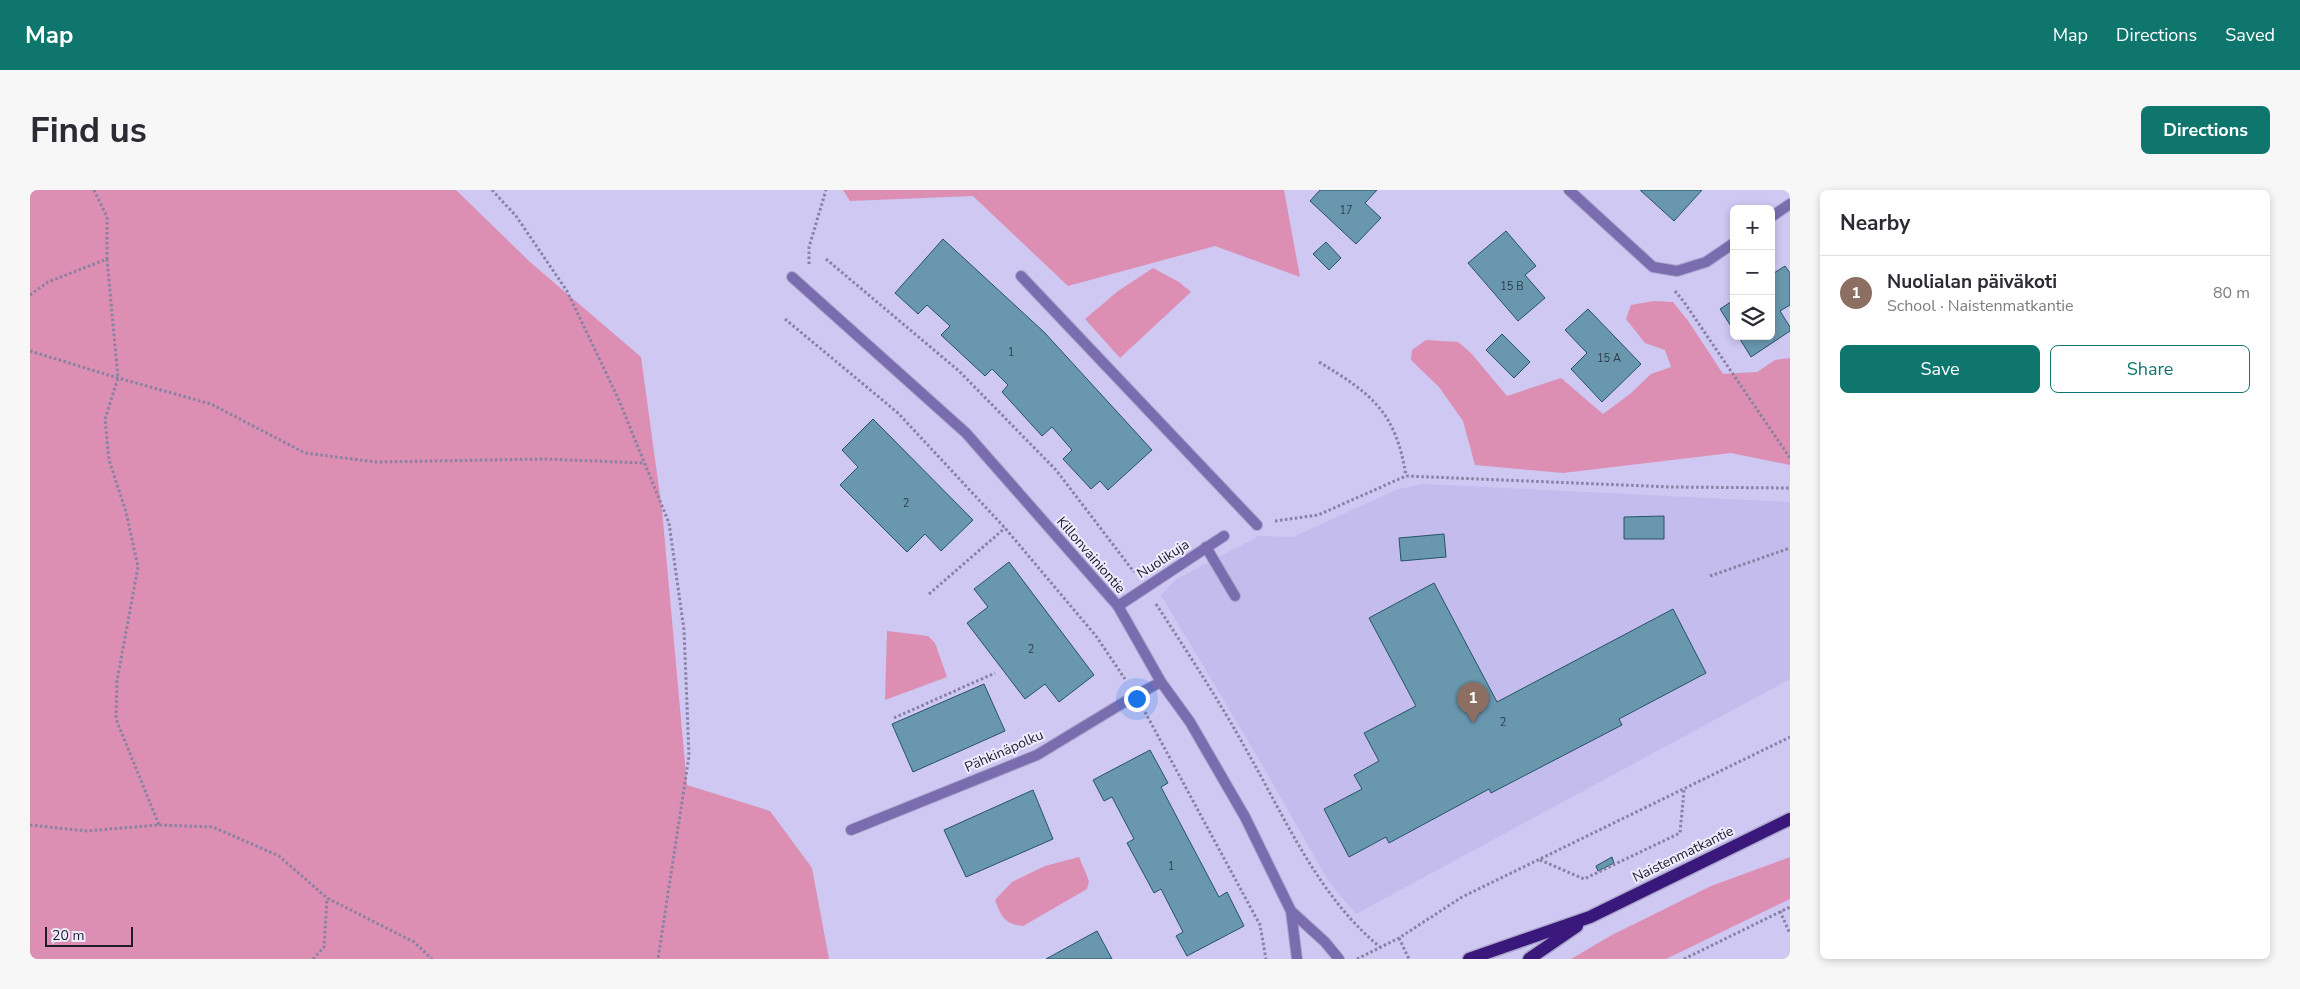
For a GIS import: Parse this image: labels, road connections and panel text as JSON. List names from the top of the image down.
{
  "streets": {
    "main road": ["Naistenmatkantie"],
    "street": ["Killonvainiontie", "Nuolikuja", "Pähkinäpolku"]
  },
  "crossings": [
    ["Killonvainiontie", "Nuolikuja"],
    ["Killonvainiontie", "Pähkinäpolku"]
  ],
  "house_numbers": [
    "17",
    "15 B",
    "1",
    "15 A",
    "2",
    "2",
    "2",
    "1"
  ],
  "scale_bar": "20 m",
  "page": {
    "header": "Map",
    "nav": ["Map", "Directions", "Saved"],
    "buttons": [
      "Directions",
      ["Save", "Share"]
    ],
    "title": "Find us",
    "heading": "Nearby",
    "map_buttons": ["+", "−"],
    "list": [
      {
        "mark": "1",
        "name": "Nuolialan päiväkoti",
        "note": "School · Naistenmatkantie",
        "value": "80 m"
      }
    ],
    "pins": "1",
    "scale": "20 m"
  }
}
